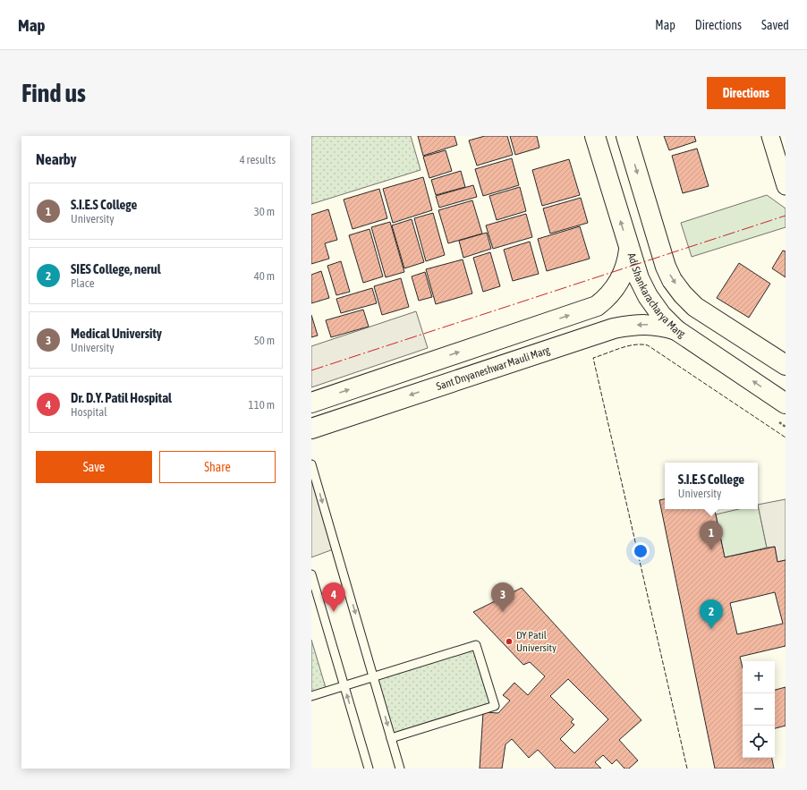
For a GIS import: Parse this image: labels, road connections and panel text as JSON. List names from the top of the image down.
{
  "streets": {
    "street": ["Adi Shankaracharya Marg", "Sant Dnyaneshwar Mauli Marg"]
  },
  "crossings": [
    ["Adi Shankaracharya Marg", "Sant Dnyaneshwar Mauli Marg"]
  ],
  "places": ["DY Patil University"],
  "page": {
    "header": "Map",
    "nav": ["Map", "Directions", "Saved"],
    "buttons": [
      "Directions",
      ["Save", "Share"]
    ],
    "title": "Find us",
    "heading": ["Nearby", "4 results"],
    "list": [
      {
        "mark": "1",
        "name": "S.I.E.S College",
        "note": "University",
        "value": "30 m"
      },
      {
        "mark": "2",
        "name": "SIES College, nerul",
        "note": "Place",
        "value": "40 m"
      },
      {
        "mark": "3",
        "name": "Medical University",
        "note": "University",
        "value": "50 m"
      },
      {
        "mark": "4",
        "name": "Dr. D.Y. Patil Hospital",
        "note": "Hospital",
        "value": "110 m"
      }
    ],
    "popup": ["S.I.E.S College", "University"],
    "pins": [
      "1",
      "3",
      "4",
      "2"
    ],
    "map_buttons": ["+", "−"]
  }
}
